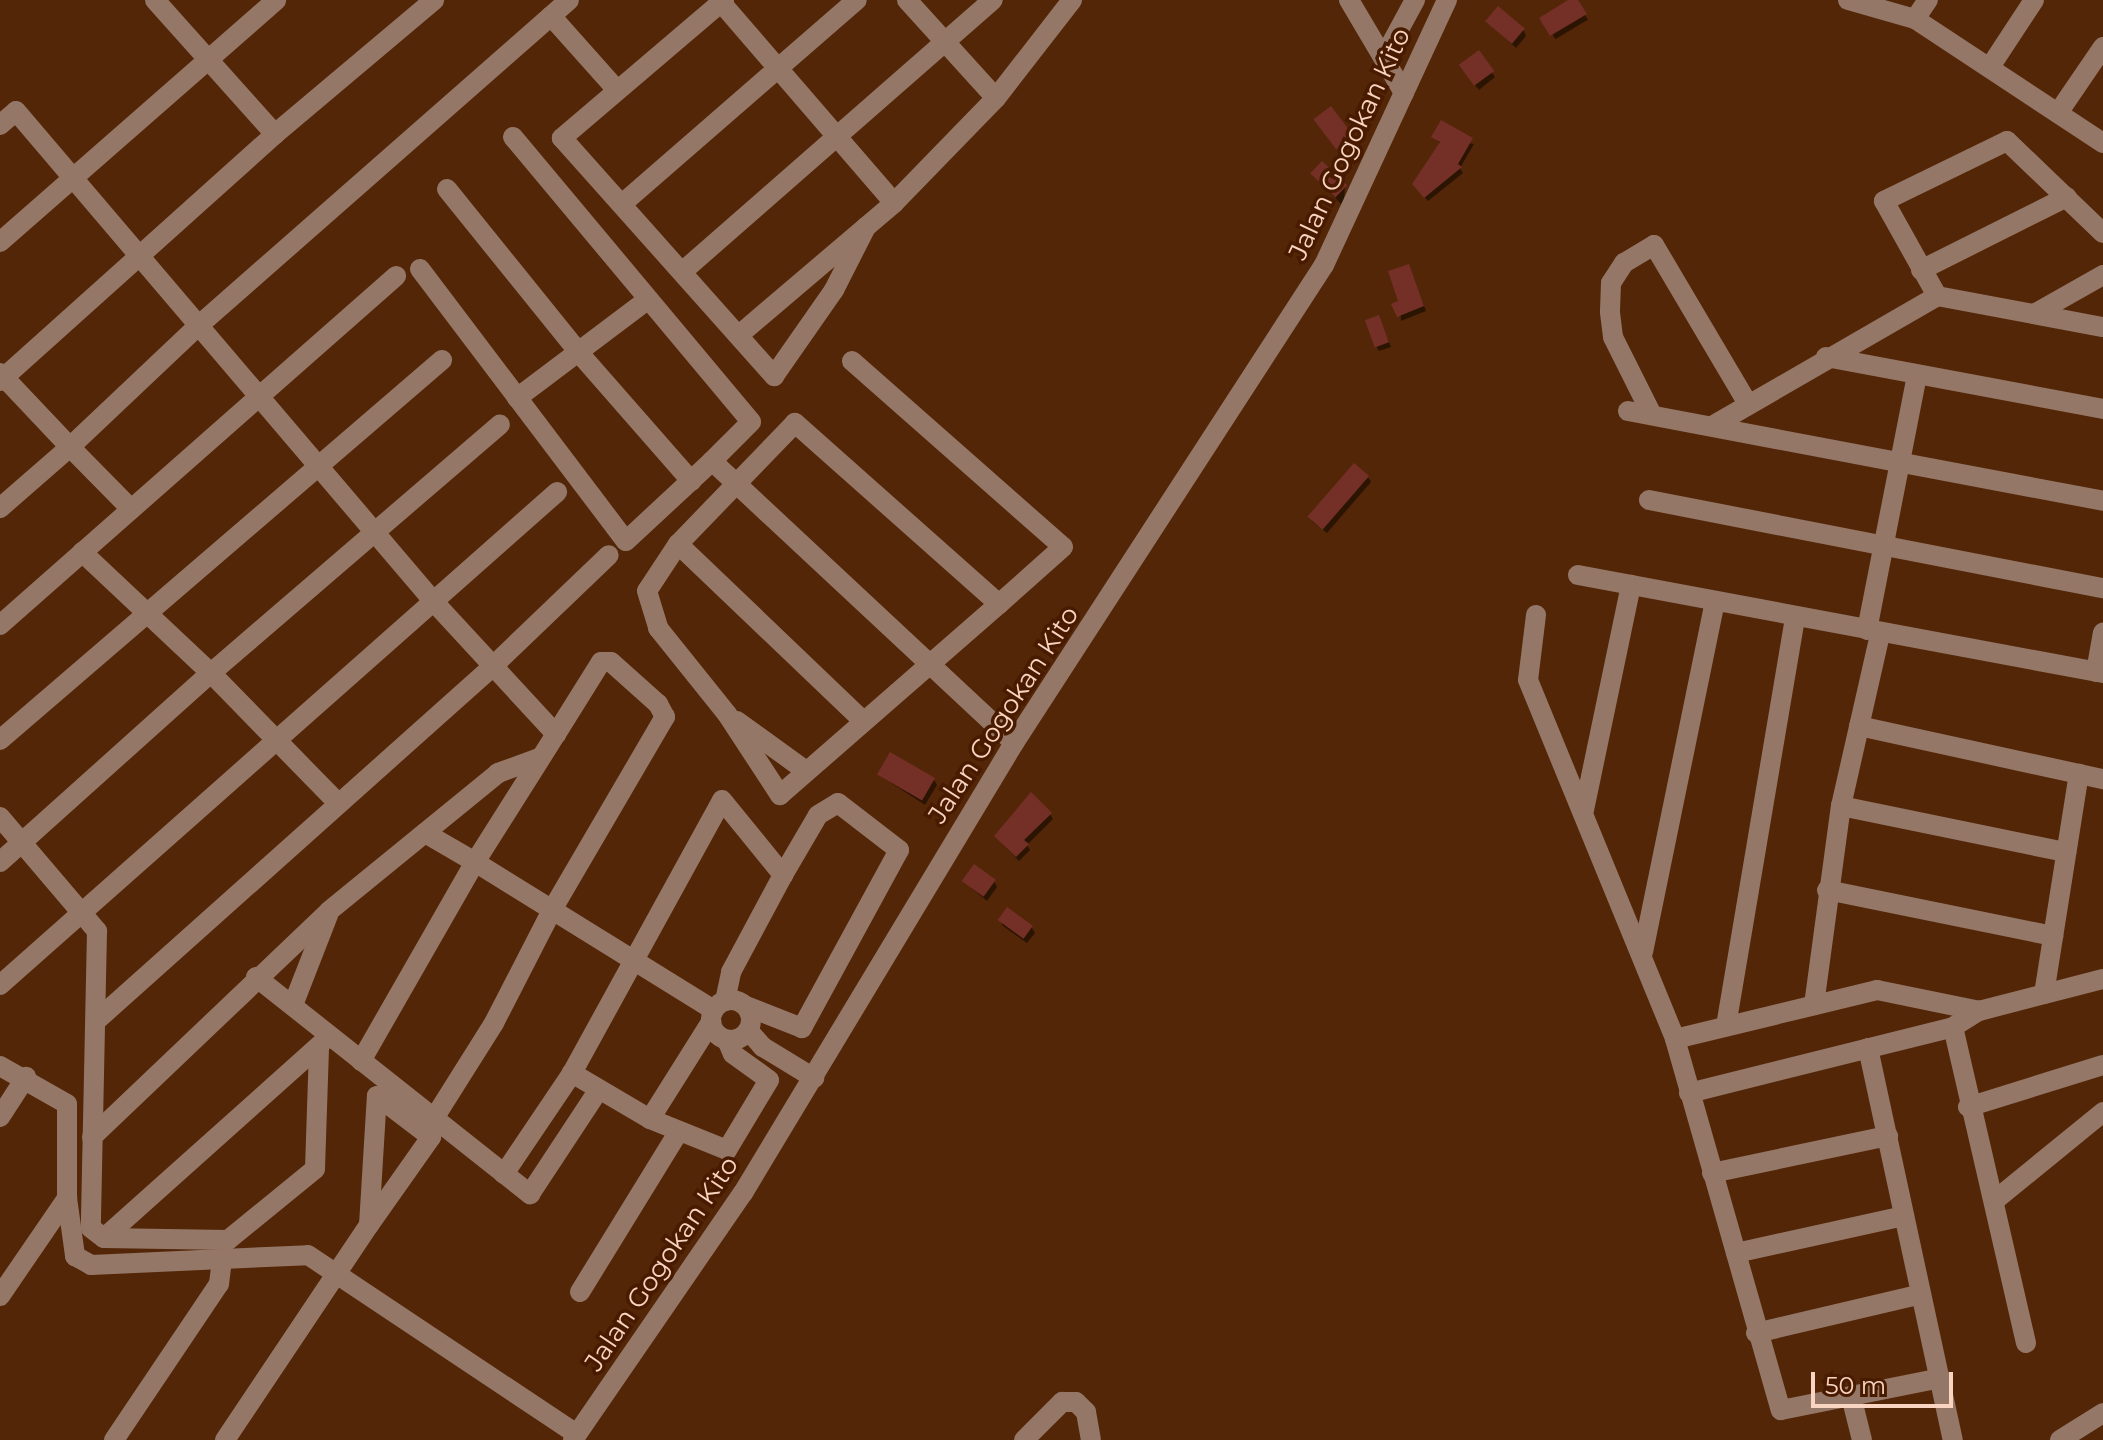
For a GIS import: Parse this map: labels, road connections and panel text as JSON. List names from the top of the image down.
{
  "streets": {
    "street": ["Jalan Gogokan Kito"]
  },
  "scale_bar": "50 m"
}
